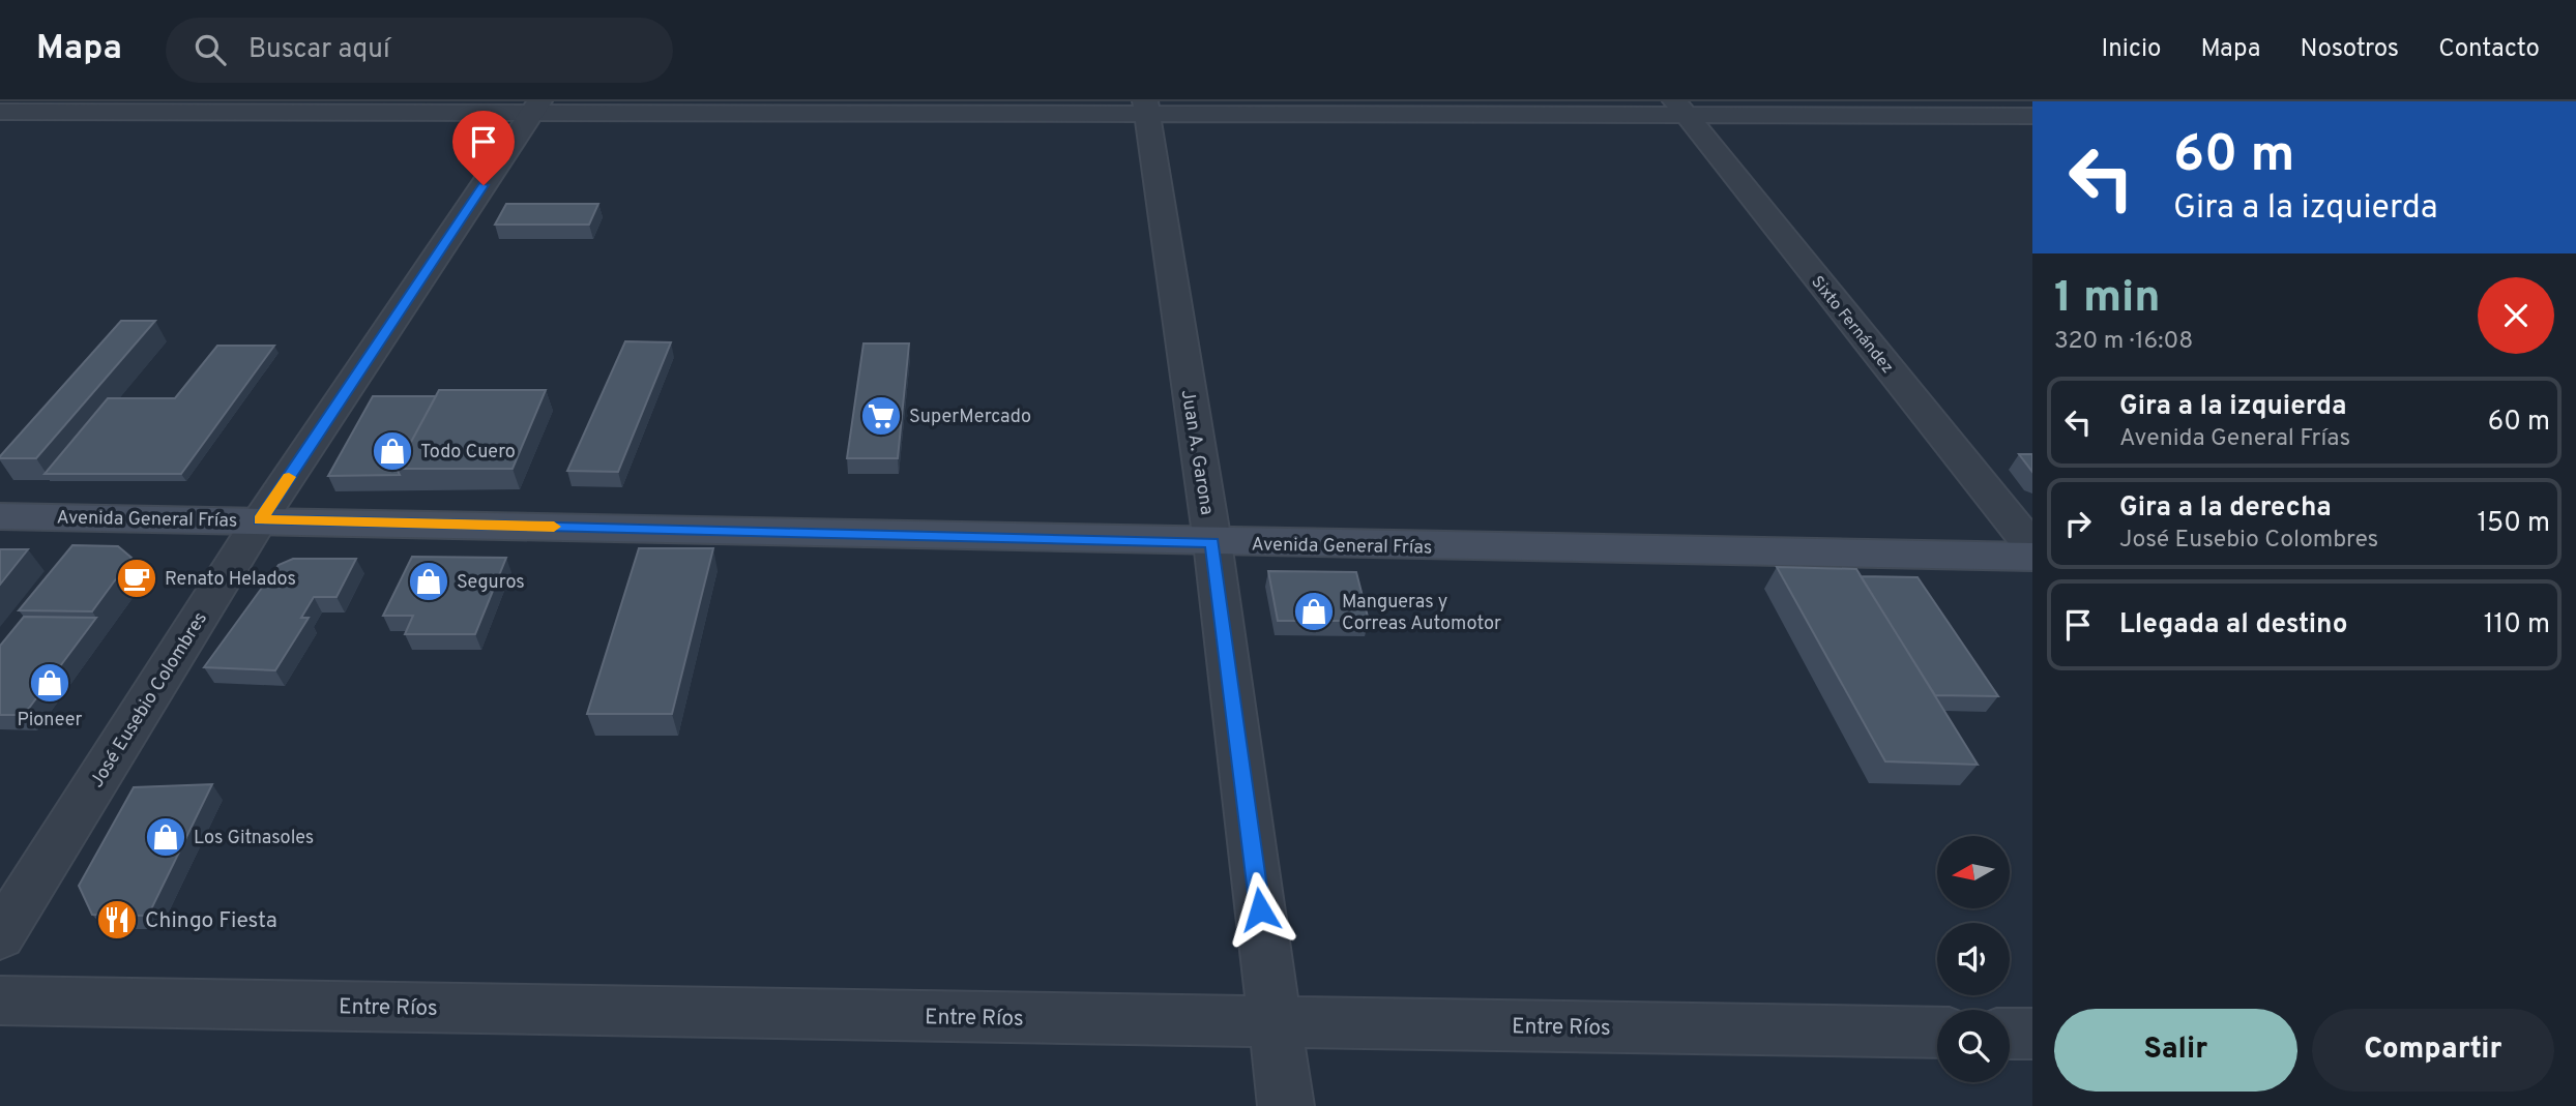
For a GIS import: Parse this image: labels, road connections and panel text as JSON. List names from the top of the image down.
{
  "streets": {
    "main road": ["Avenida General Frías"],
    "street": [
      "Sixto Fernández",
      "Juan A. Garona",
      "José Eusebio Colombres",
      "Entre Ríos"
    ]
  },
  "crossings": [
    ["Juan A. Garona", "Avenida General Frías"],
    ["Juan A. Garona", "Entre Ríos"],
    ["Avenida General Frías", "José Eusebio Colombres"]
  ],
  "places": {
    "supermarket": ["SuperMercado"],
    "shop": [
      "Todo Cuero",
      "Seguros",
      "Mangueras y Correas Automotor",
      "Pioneer",
      "Los Gitnasoles"
    ],
    "cafe": ["Renato Helados"],
    "restaurant": ["Chingo Fiesta"]
  },
  "north": "left",
  "page": {
    "header": "Mapa",
    "search": "Buscar aquí",
    "nav": [
      "Inicio",
      "Mapa",
      "Nosotros",
      "Contacto"
    ],
    "turn": ["60 m", "Gira a la izquierda"],
    "heading": ["1 min", "320 m · 16:08"],
    "list": [
      {
        "name": "Gira a la izquierda",
        "note": "Avenida General Frías",
        "value": "60 m"
      },
      {
        "name": "Gira a la derecha",
        "note": "José Eusebio Colombres",
        "value": "150 m"
      },
      {
        "name": "Llegada al destino",
        "value": "110 m"
      }
    ],
    "buttons": ["Salir", "Compartir"]
  }
}
